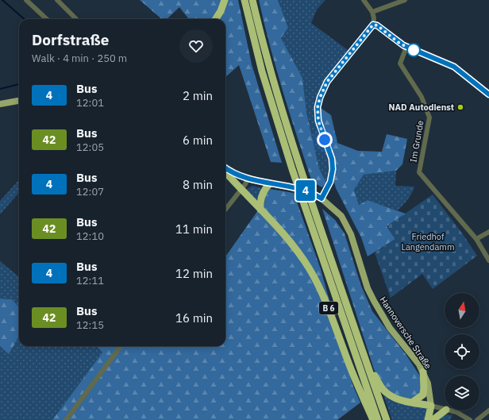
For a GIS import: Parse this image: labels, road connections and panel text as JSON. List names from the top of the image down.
{
  "streets": {
    "highway": ["B 6"],
    "main road": ["Hannoversche Straße"],
    "street": ["Im Grunde"]
  },
  "parks": ["Friedhof Langendamm"],
  "places": ["NAD Autodienst"],
  "lines": ["bus line 4"],
  "north": "top",
  "page": {
    "on_map": "4",
    "heading": ["Dorfstraße", "Walk · 4 min · 250 m"],
    "list": [
      {
        "mark": "4",
        "name": "Bus",
        "note": "12:01",
        "value": "2 min"
      },
      {
        "mark": "42",
        "name": "Bus",
        "note": "12:05",
        "value": "6 min"
      },
      {
        "mark": "4",
        "name": "Bus",
        "note": "12:07",
        "value": "8 min"
      },
      {
        "mark": "42",
        "name": "Bus",
        "note": "12:10",
        "value": "11 min"
      },
      {
        "mark": "4",
        "name": "Bus",
        "note": "12:11",
        "value": "12 min"
      },
      {
        "mark": "42",
        "name": "Bus",
        "note": "12:15",
        "value": "16 min"
      }
    ]
  }
}
